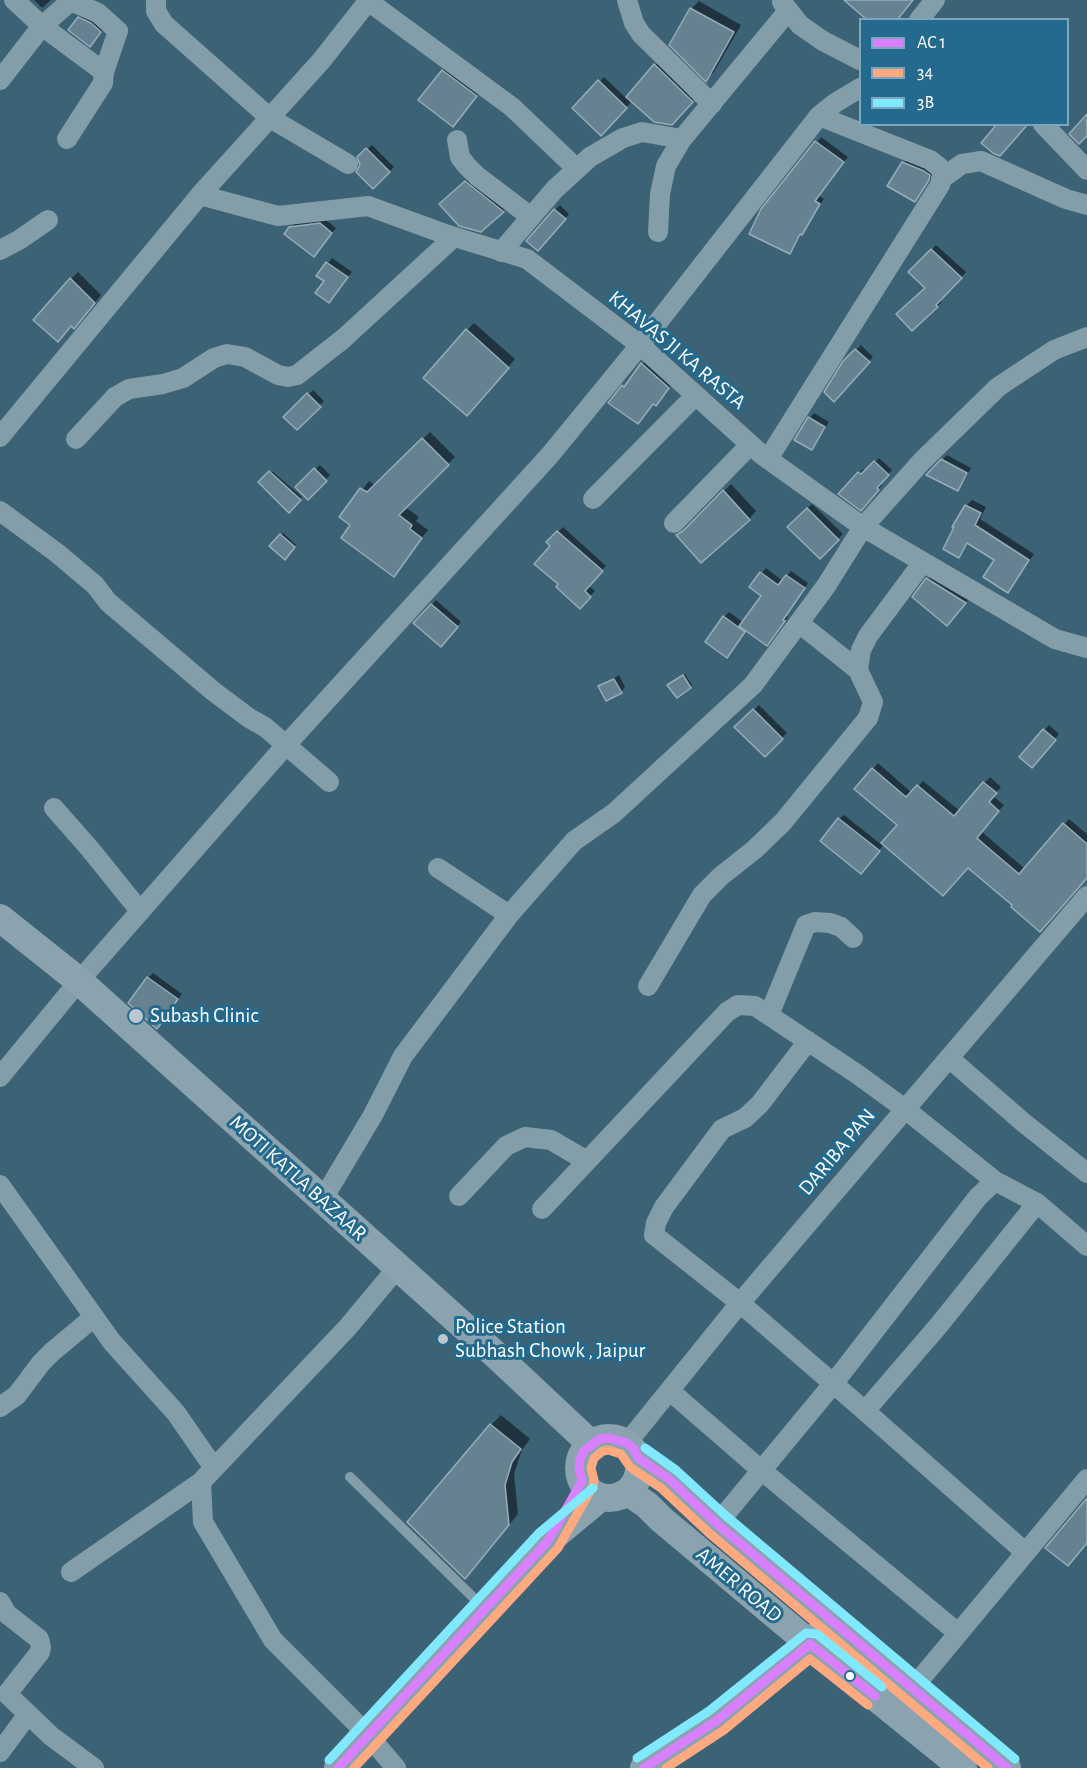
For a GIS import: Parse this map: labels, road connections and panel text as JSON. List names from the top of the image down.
{
  "streets": {
    "main road": ["MOTI KATLA BAZAAR", "AMER ROAD"],
    "street": ["KHAVAS JI KA RASTA", "DARIBA PAN"]
  },
  "crossings": [
    ["DARIBA PAN", "MOTI KATLA BAZAAR"],
    ["DARIBA PAN", "AMER ROAD"],
    ["MOTI KATLA BAZAAR", "AMER ROAD"]
  ],
  "places": ["Subash Clinic", "Police Station Subhash Chowk , Jaipur"],
  "lines": ["transit line 3B", "transit line 34"],
  "legend": ["AC 1", "34", "3B"]
}
